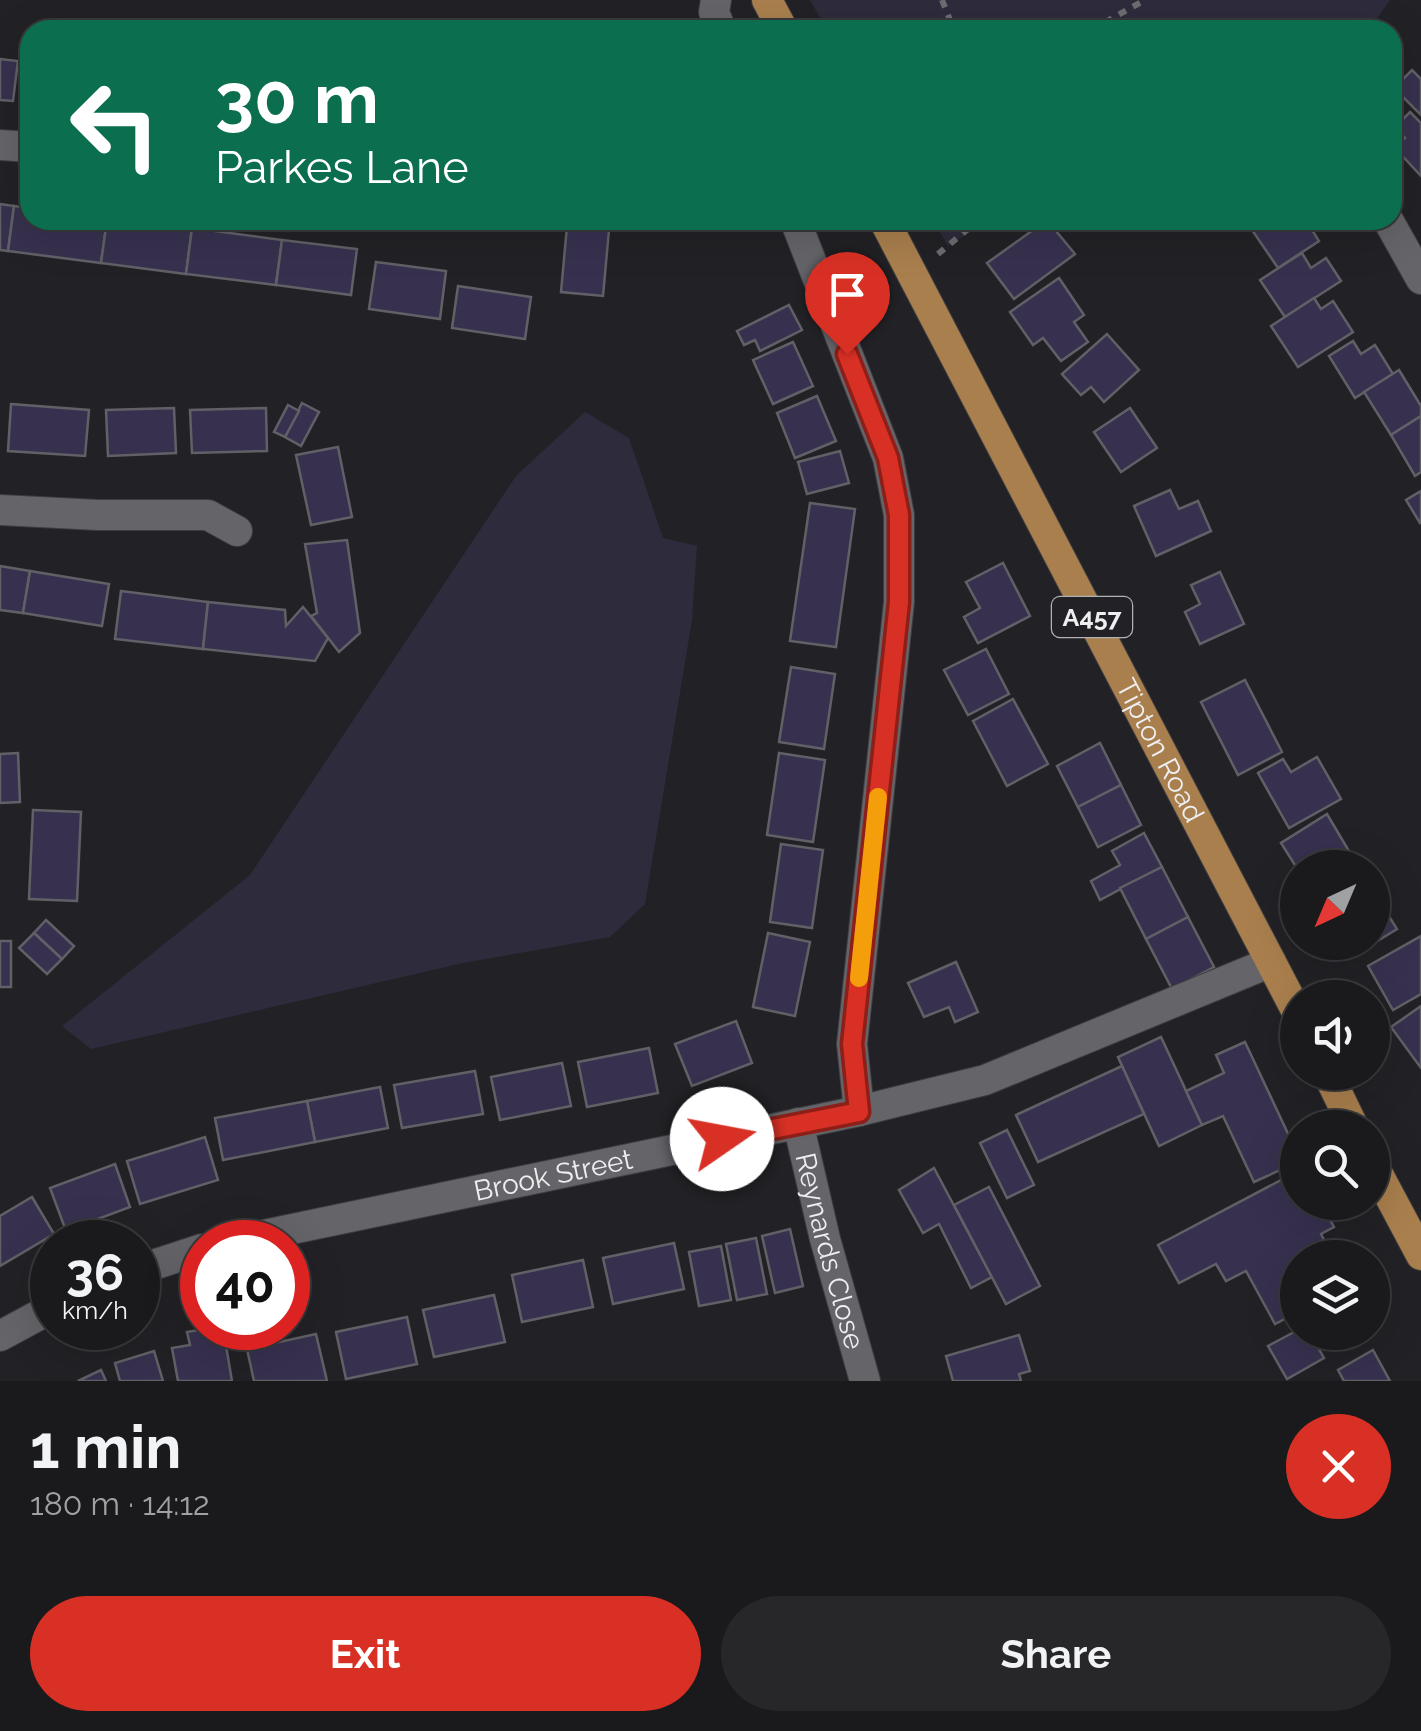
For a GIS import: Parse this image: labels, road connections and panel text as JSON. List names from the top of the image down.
{
  "streets": {
    "main road": ["A457", "Tipton Road"],
    "street": ["Brook Street", "Reynards Close"]
  },
  "crossings": [
    ["Tipton Road", "Brook Street"],
    ["Brook Street", "Reynards Close"]
  ],
  "north": "bottom left",
  "page": {
    "turn": ["30 m", "Parkes Lane"],
    "speed": "36 km/h",
    "limit": "40",
    "heading": ["1 min", "180 m · 14:12"],
    "buttons": ["Exit", "Share"]
  }
}
